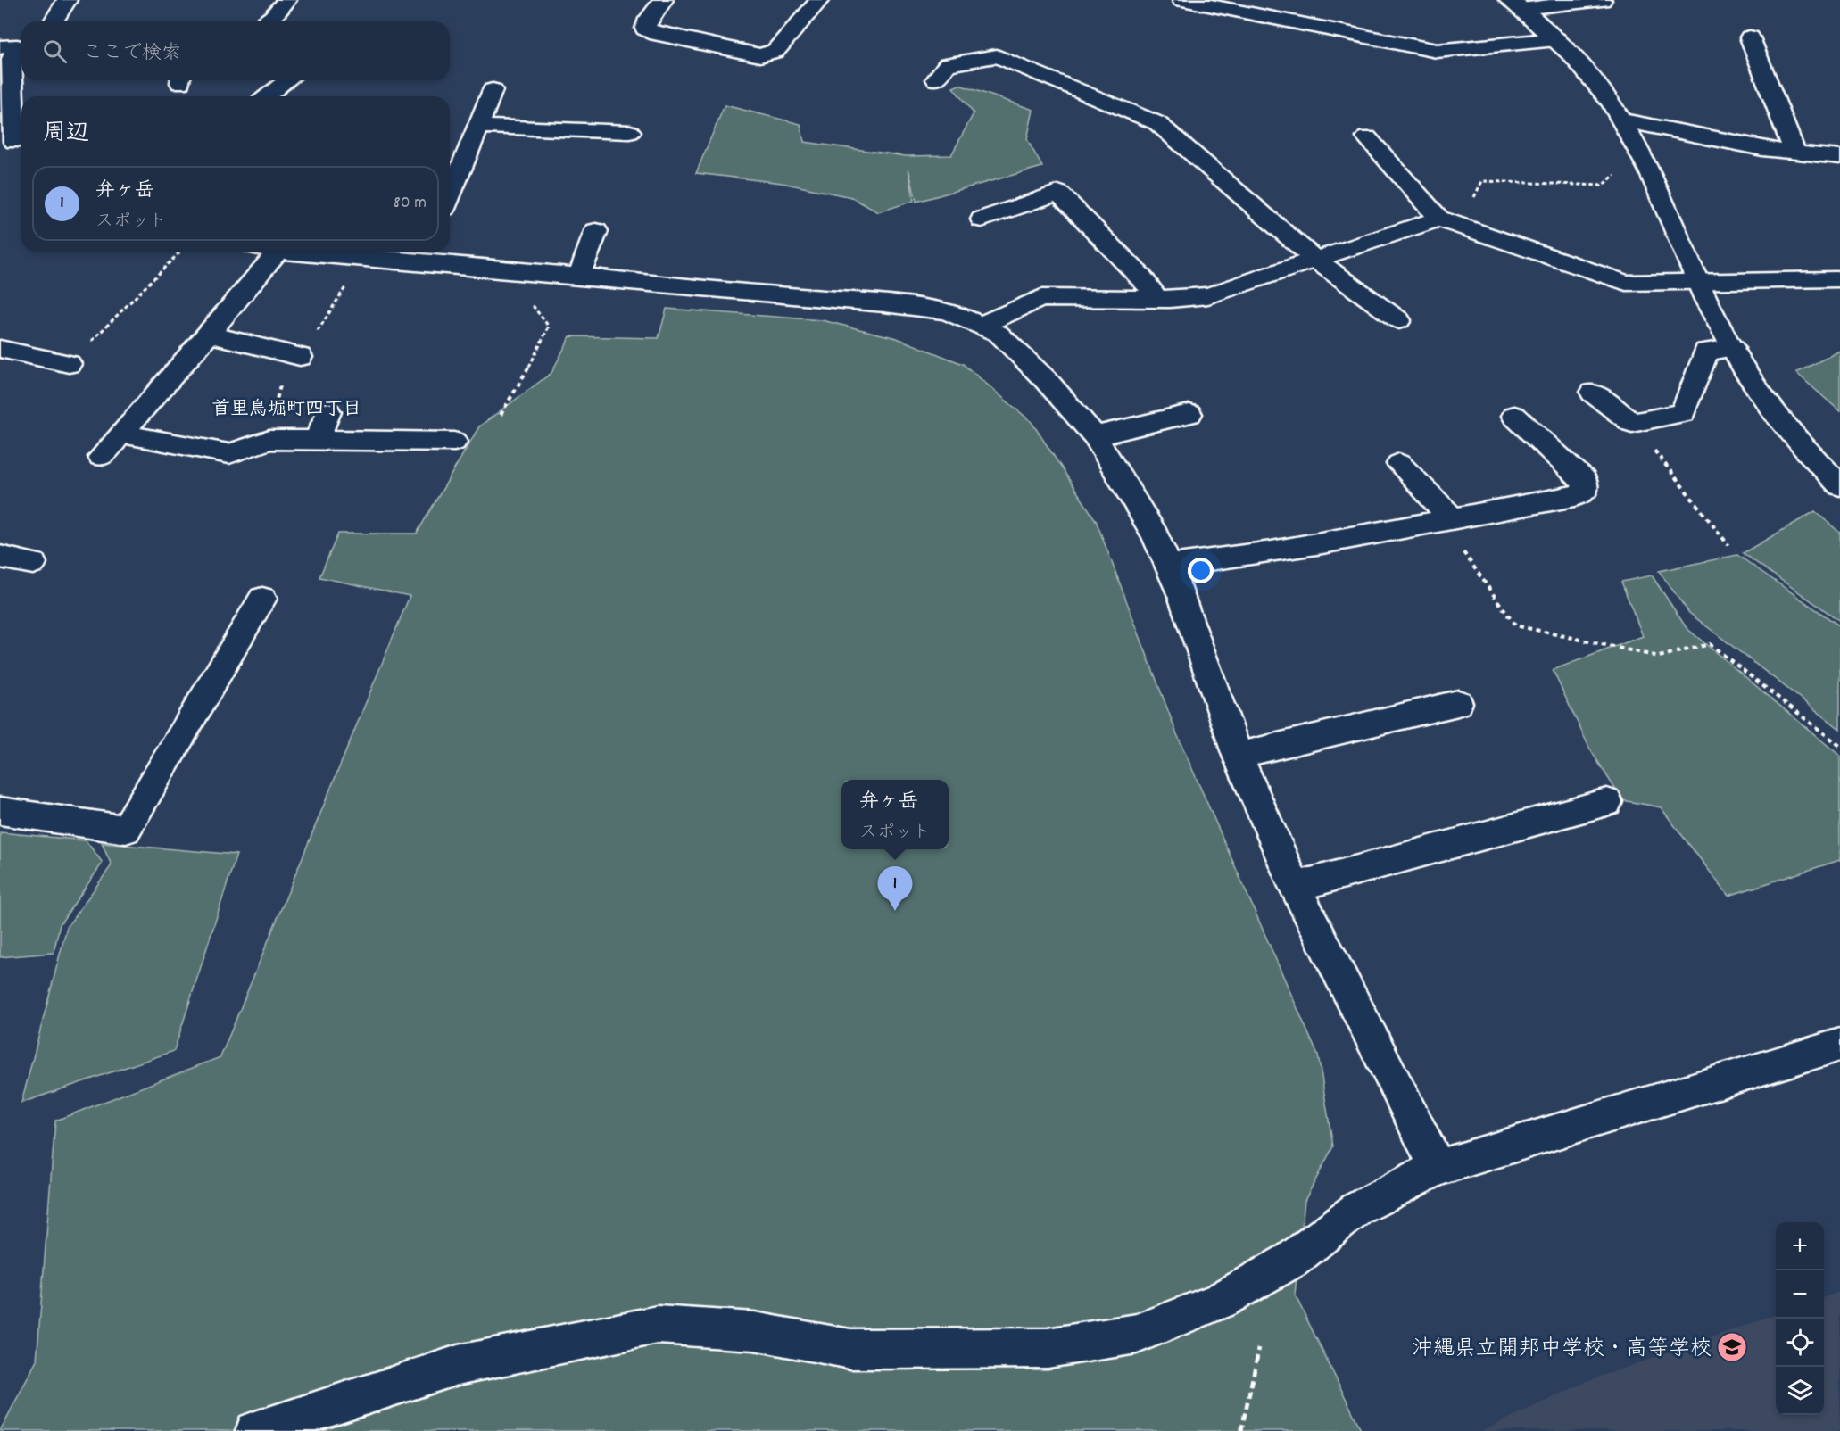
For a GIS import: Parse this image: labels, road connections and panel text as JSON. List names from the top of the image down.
{
  "districts": ["首里鳥堀町四丁目"],
  "places": {
    "school or university": ["沖縄県立開邦中学校・高等学校"]
  },
  "page": {
    "search": "ここで検索",
    "heading": "周辺",
    "list": [
      {
        "mark": "1",
        "name": "弁ヶ岳",
        "note": "スポット",
        "value": "80 m"
      }
    ],
    "popup": ["弁ヶ岳", "スポット"],
    "pins": "1",
    "map_buttons": ["+", "−"]
  }
}
